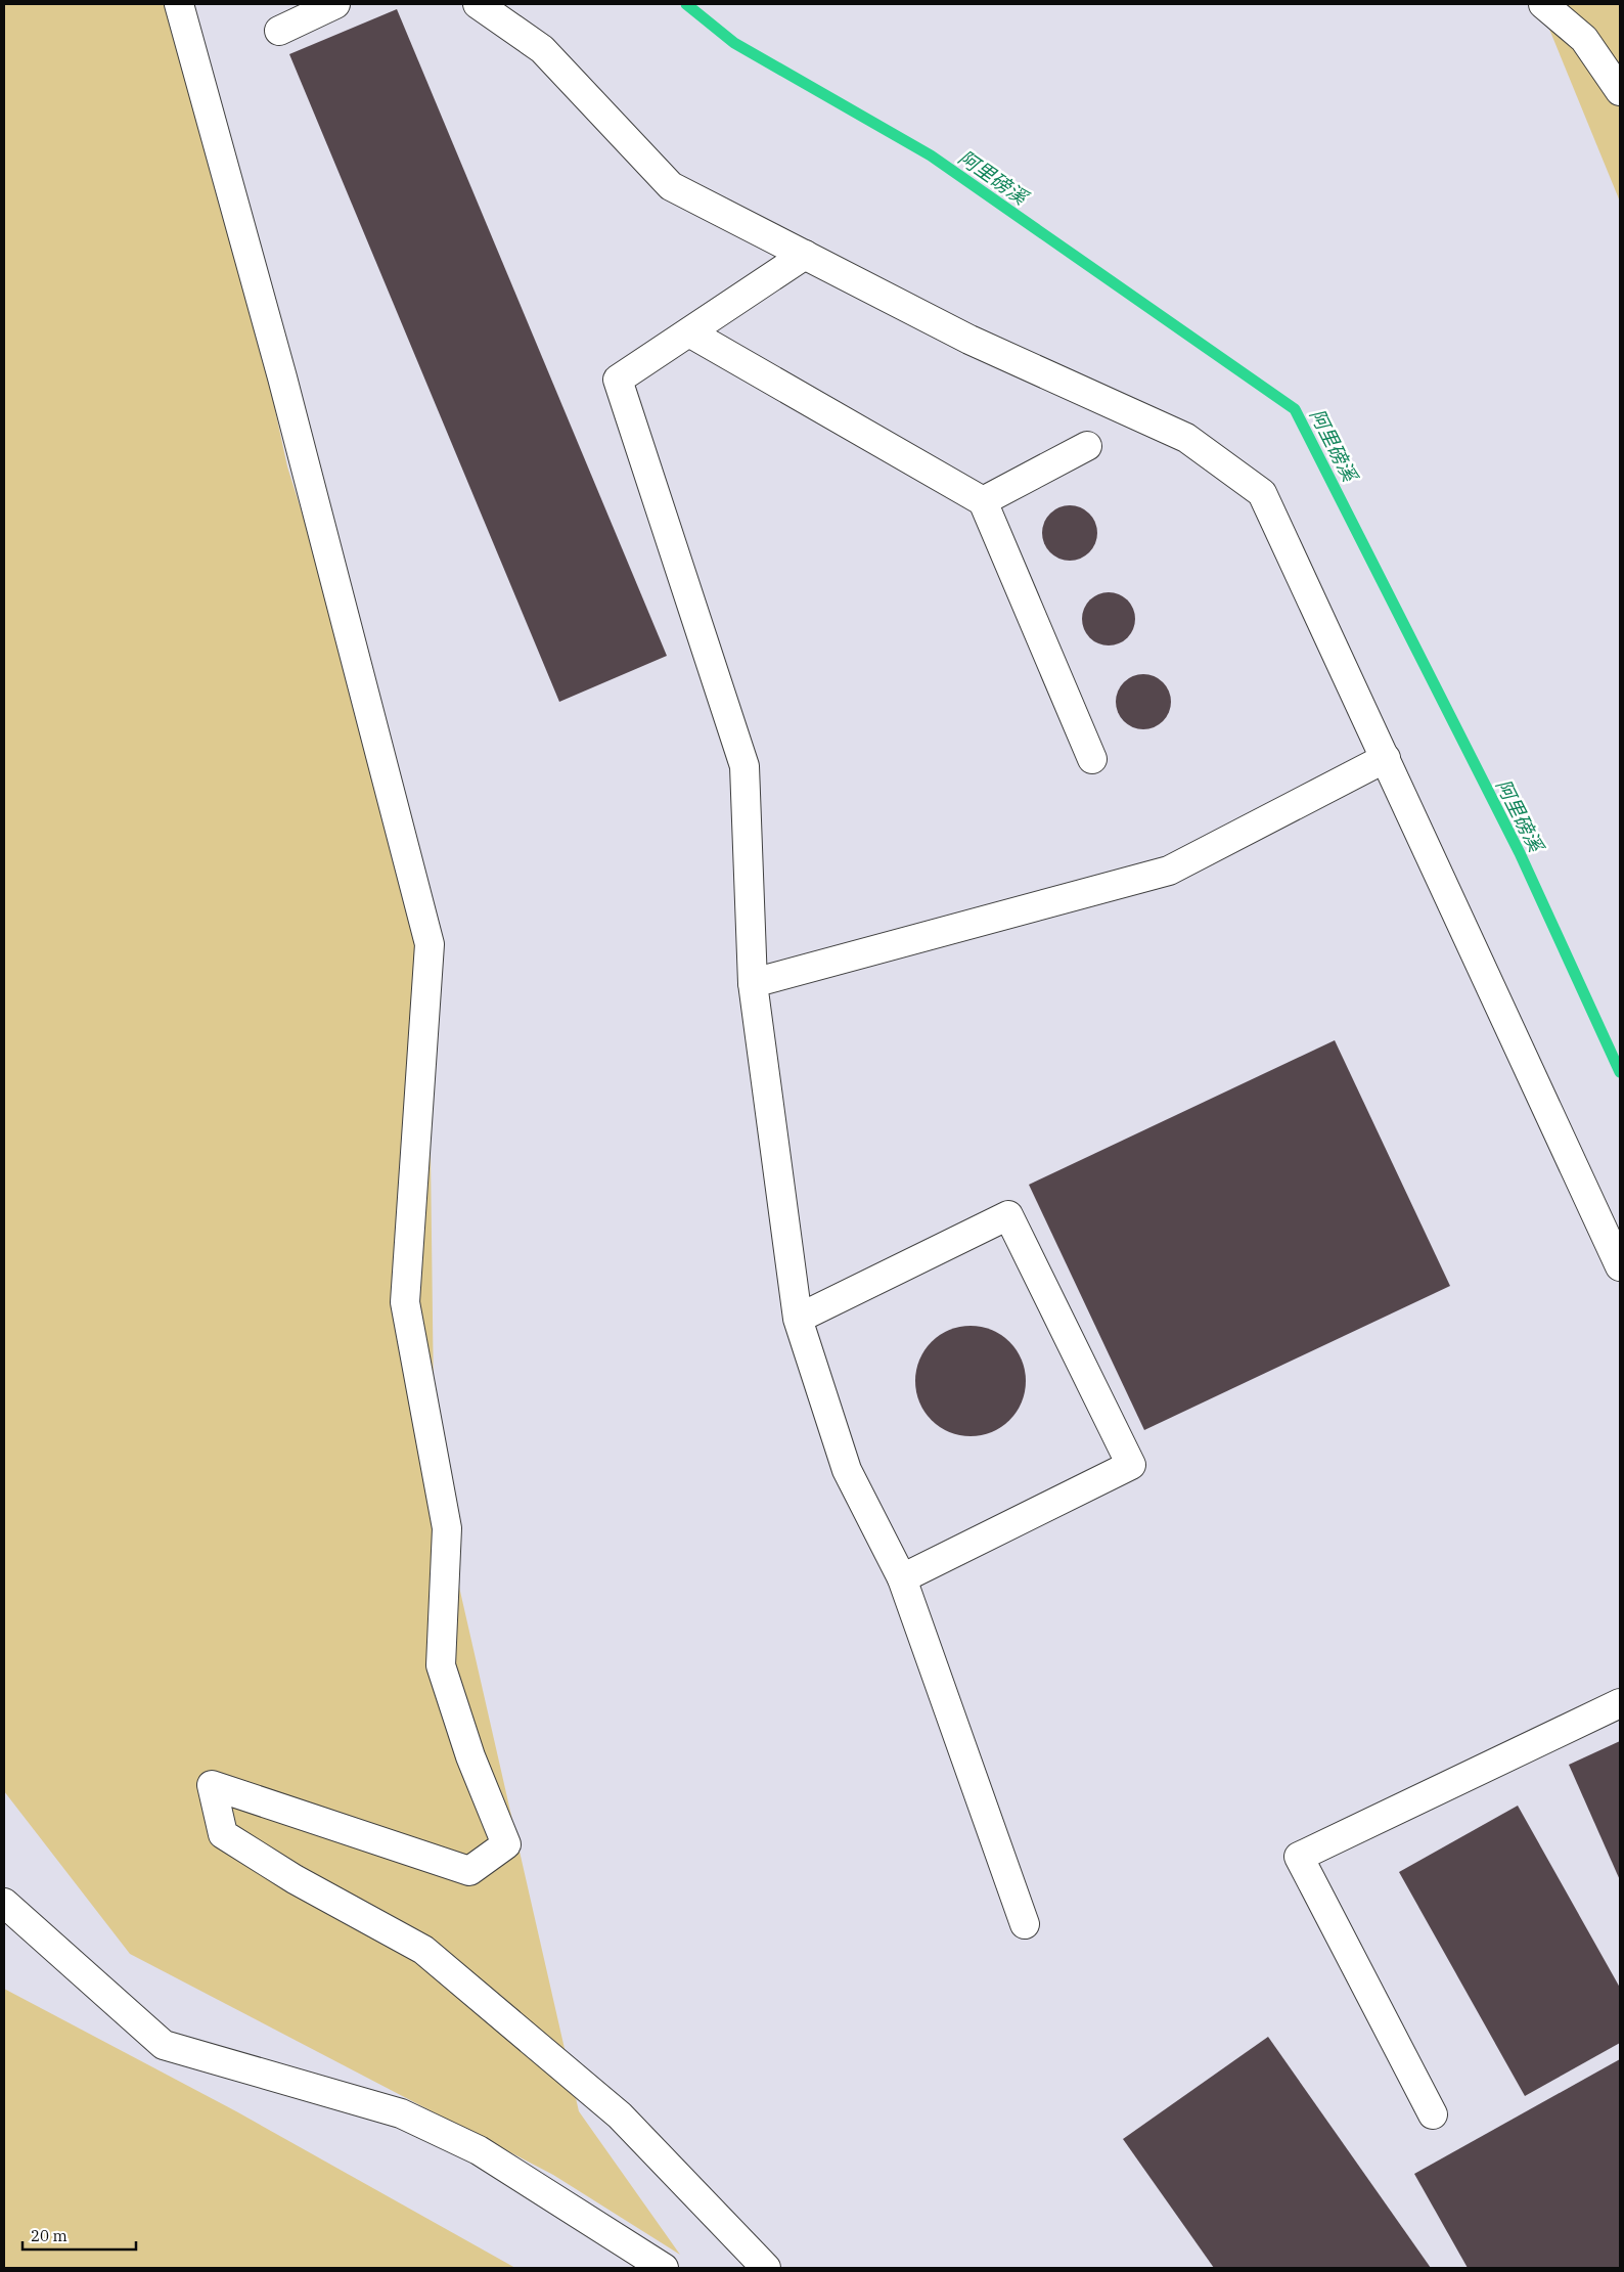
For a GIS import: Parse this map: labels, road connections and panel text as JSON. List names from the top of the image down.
{
  "water": ["阿里磅溪"],
  "scale_bar": "20 m"
}
